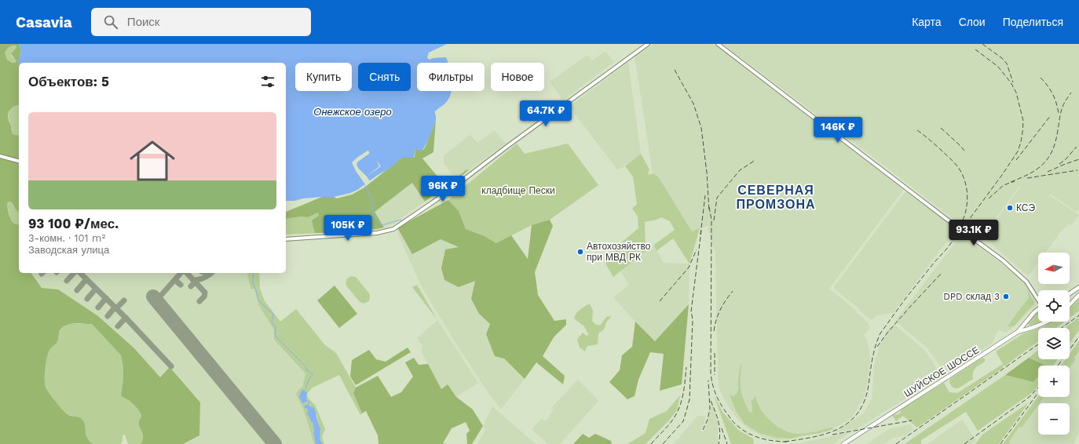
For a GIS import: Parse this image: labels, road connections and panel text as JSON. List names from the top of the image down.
{
  "streets": {
    "main road": ["ШУЙСКОЕ ШОССЕ"]
  },
  "districts": ["СЕВЕРНАЯ ПРОМЗОНА"],
  "water": ["Онежское озеро"],
  "parks": ["кладбище Пески"],
  "places": ["КСЭ", "Автохозяйство при МВД РК", "DPD склад 3"],
  "north": "left",
  "page": {
    "header": "Casavia",
    "search": "Поиск",
    "nav": ["Карта", "Слои", "Поделиться"],
    "chip": [
      "Купить",
      "Снять",
      "Фильтры",
      "Новое"
    ],
    "heading": "Объектов: 5",
    "price": [
      "64.7K ₽",
      "146K ₽",
      "96K ₽",
      "105K ₽",
      "93.1K ₽"
    ],
    "list": [
      {
        "name": "93 100 ₽/мес.",
        "note": "3-комн. · 101 m² · Заводская улица"
      }
    ],
    "map_buttons": ["+", "−"]
  }
}
